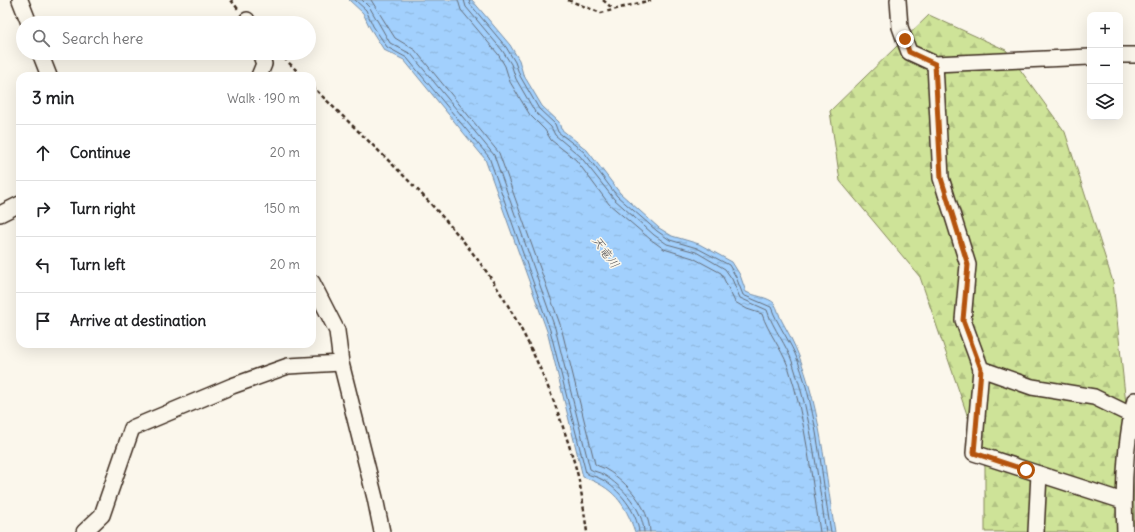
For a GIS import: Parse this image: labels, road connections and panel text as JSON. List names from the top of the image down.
{
  "water": ["天竜川"],
  "page": {
    "map_buttons": ["+", "−"],
    "search": "Search here",
    "heading": ["3 min", "Walk · 190 m"],
    "list": [
      ["Continue", "20 m"],
      ["Turn right", "150 m"],
      ["Turn left", "20 m"],
      "Arrive at destination"
    ]
  }
}
